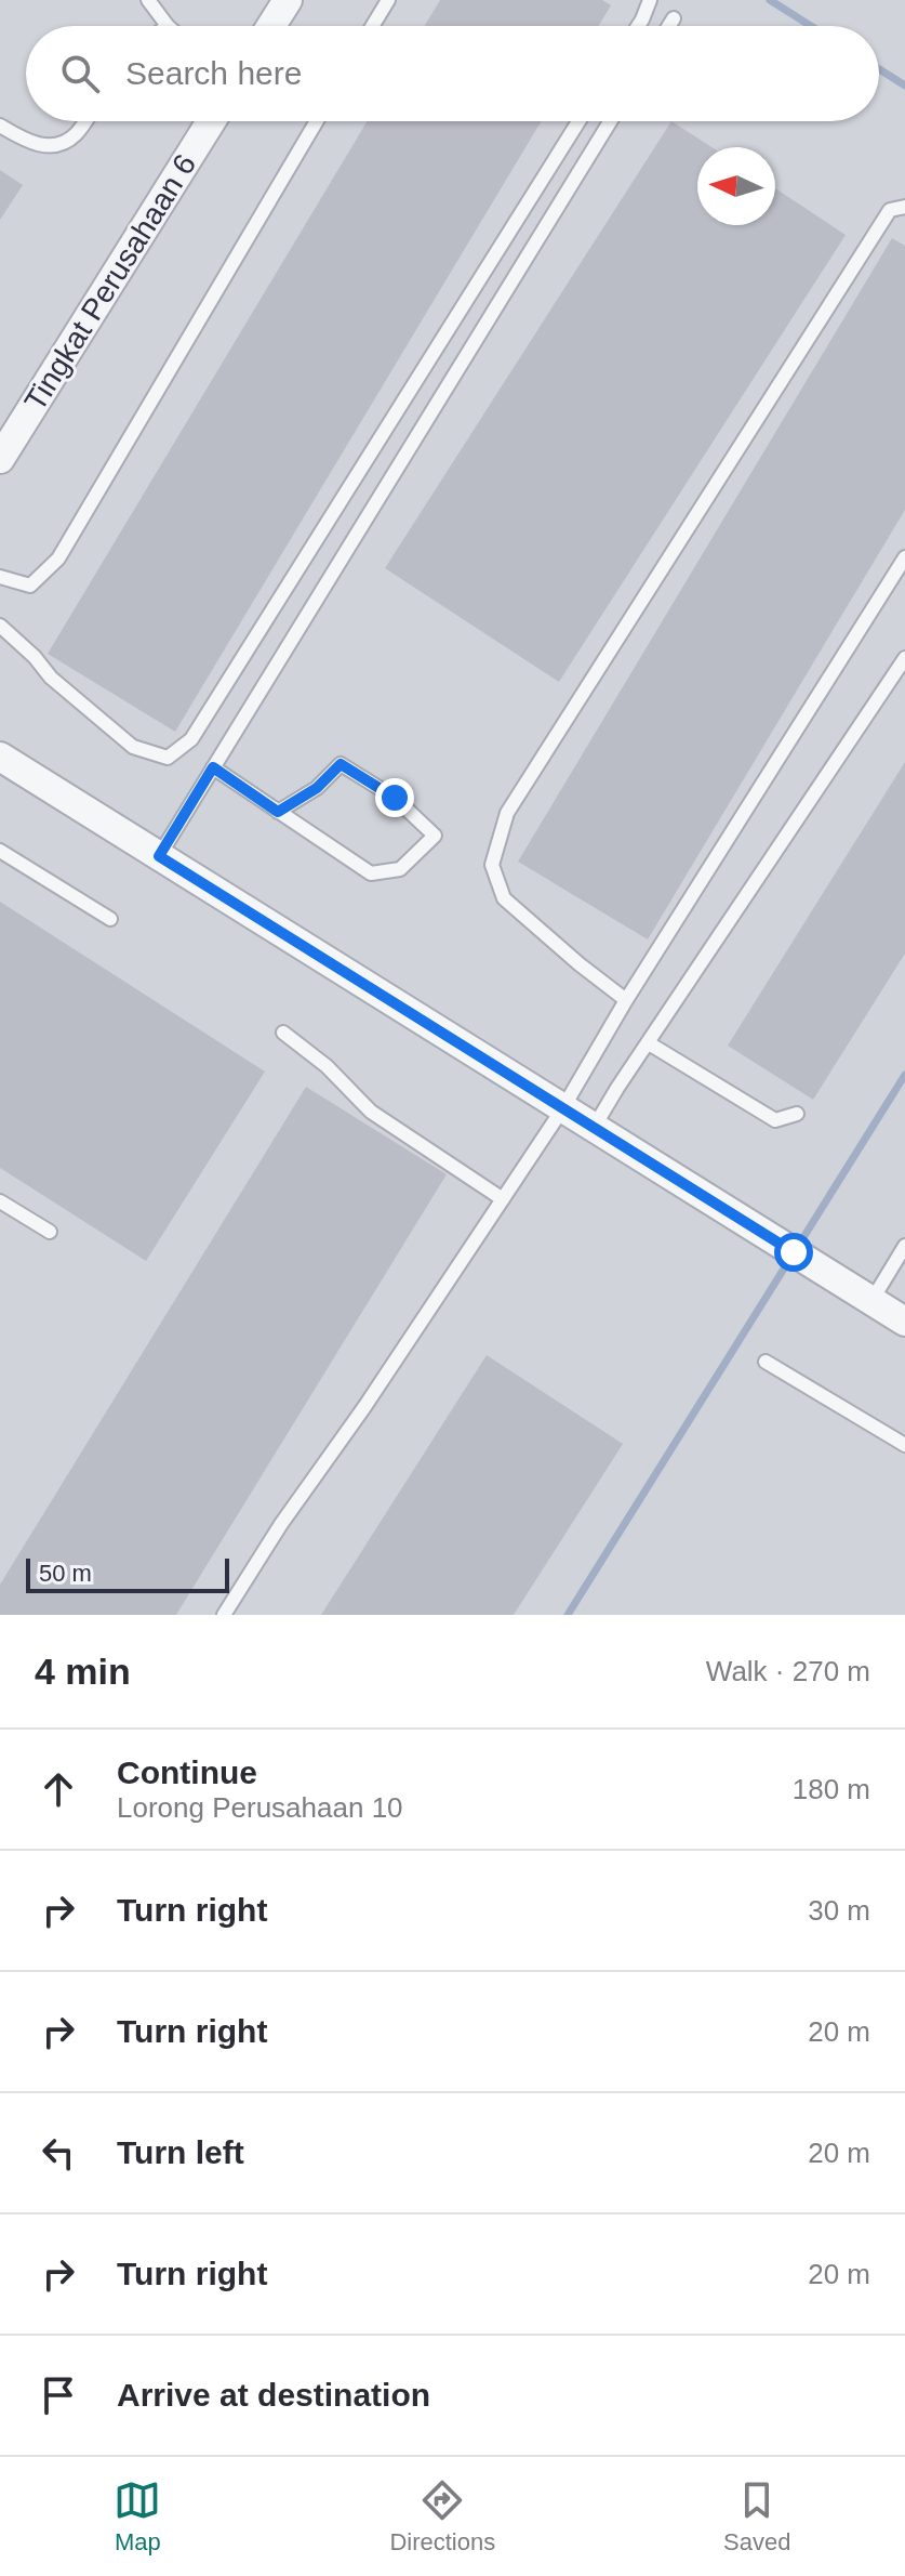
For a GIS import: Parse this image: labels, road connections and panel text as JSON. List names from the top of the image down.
{
  "streets": {
    "street": ["Tingkat Perusahaan 6"]
  },
  "scale_bar": "50 m",
  "north": "left",
  "page": {
    "search": "Search here",
    "scale": "50 m",
    "heading": ["4 min", "Walk · 270 m"],
    "list": [
      ["Continue", "Lorong Perusahaan 10", "180 m"],
      ["Turn right", "30 m"],
      ["Turn right", "20 m"],
      ["Turn left", "20 m"],
      ["Turn right", "20 m"],
      "Arrive at destination"
    ],
    "nav": ["Map", "Directions", "Saved"]
  }
}
